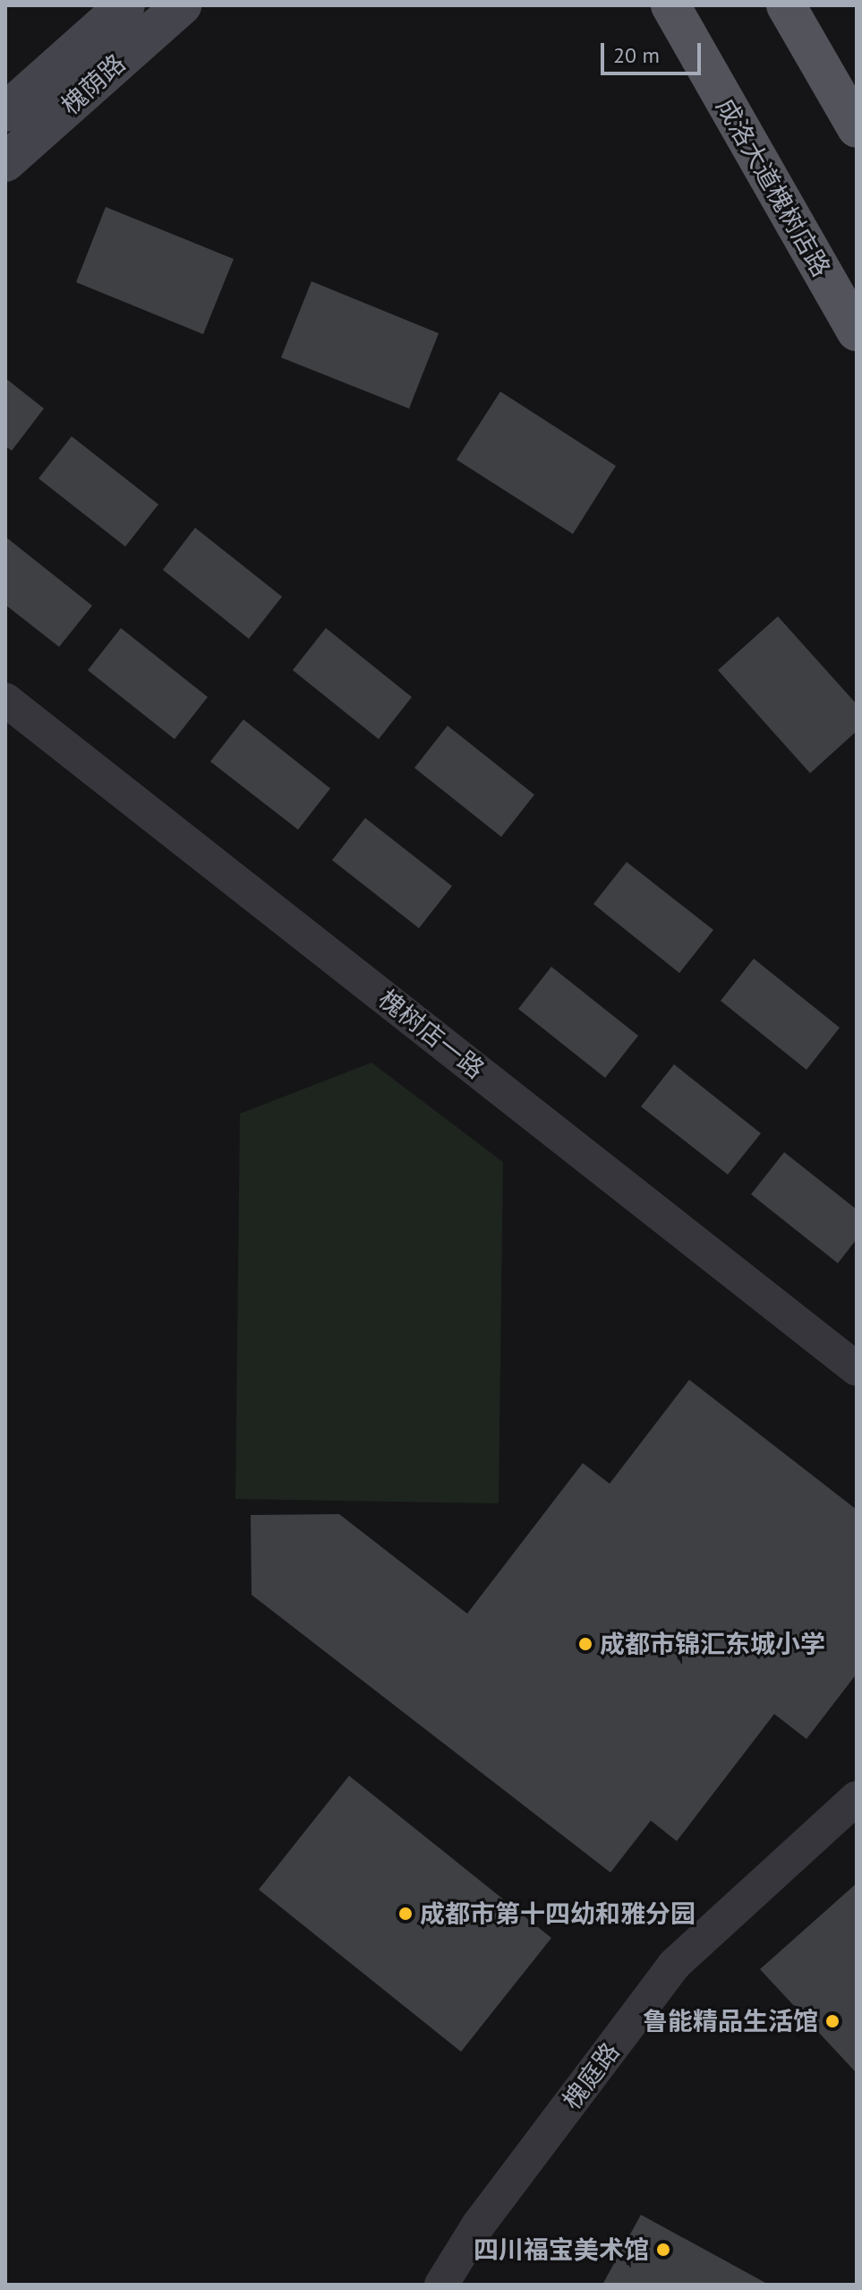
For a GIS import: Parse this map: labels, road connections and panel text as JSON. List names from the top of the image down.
{
  "streets": {
    "main road": ["槐荫路", "成洛大道槐树店路"],
    "street": ["槐树店一路", "槐庭路"]
  },
  "places": [
    "成都市锦汇东城小学",
    "成都市第十四幼和雅分园",
    "鲁能精品生活馆",
    "四川福宝美术馆"
  ],
  "scale_bar": "20 m"
}
